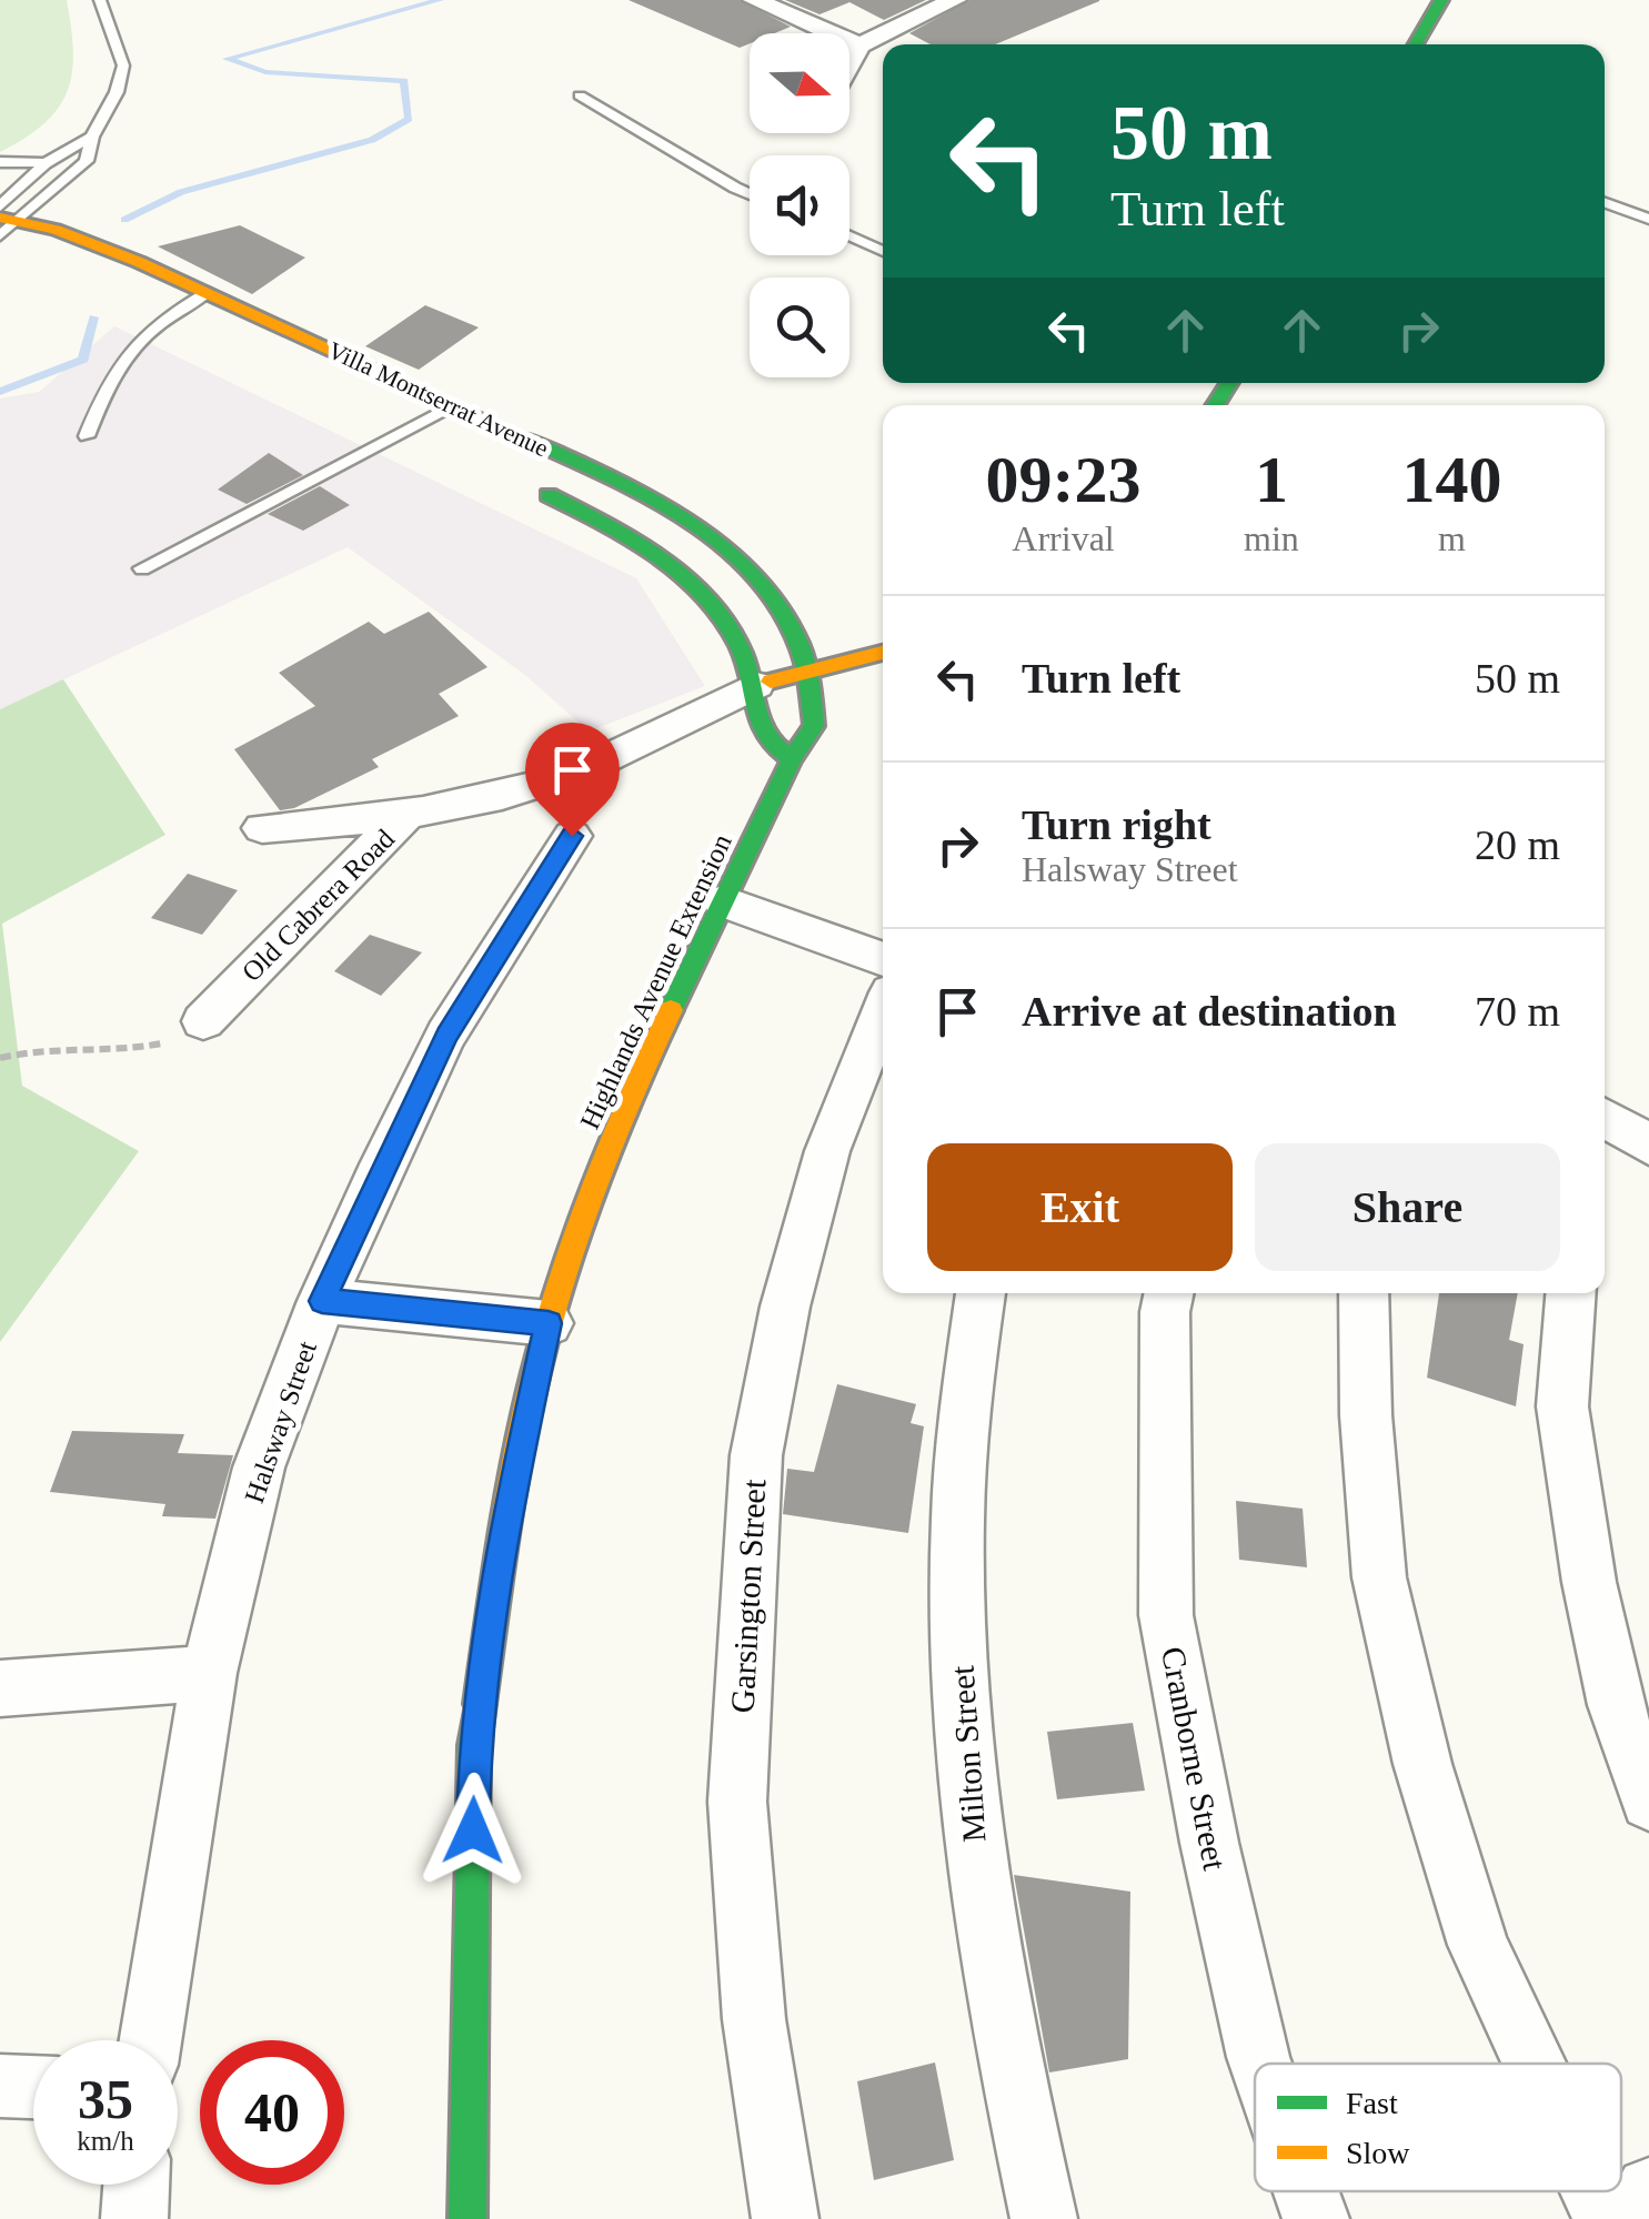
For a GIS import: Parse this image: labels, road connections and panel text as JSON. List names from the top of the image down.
{
  "streets": {
    "street": [
      "Villa Montserrat Avenue",
      "Old Cabrera Road",
      "Highlands Avenue Extension",
      "Halsway Street",
      "Garsington Street",
      "Milton Street",
      "Cranborne Street"
    ]
  },
  "crossings": [
    ["Villa Montserrat Avenue", "Old Cabrera Road"],
    ["Villa Montserrat Avenue", "Highlands Avenue Extension"],
    ["Old Cabrera Road", "Highlands Avenue Extension"]
  ],
  "legend": ["Fast", "Slow"],
  "north": "right",
  "page": {
    "turn": ["50 m", "Turn left"],
    "eta": [
      "09:23",
      "Arrival",
      "1",
      "min",
      "140",
      "m"
    ],
    "list": [
      {
        "name": "Turn left",
        "value": "50 m"
      },
      {
        "name": "Turn right",
        "note": "Halsway Street",
        "value": "20 m"
      },
      {
        "name": "Arrive at destination",
        "value": "70 m"
      }
    ],
    "buttons": ["Exit", "Share"],
    "speed": "35 km/h",
    "limit": "40"
  }
}
